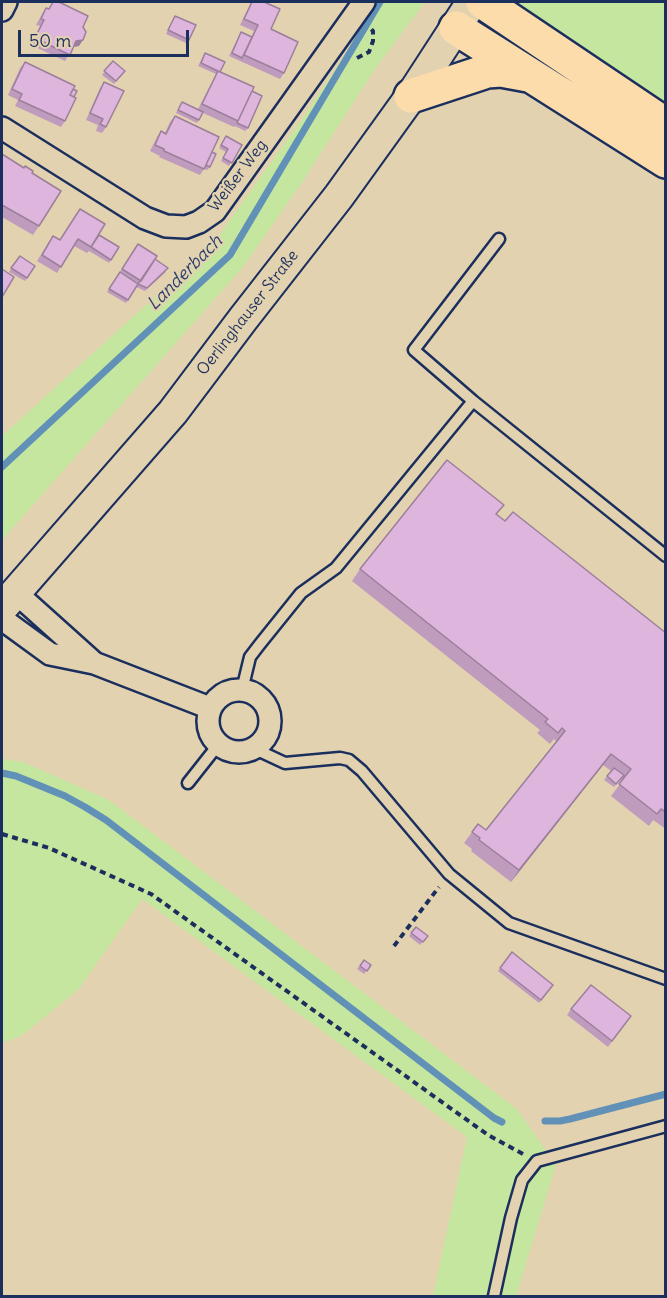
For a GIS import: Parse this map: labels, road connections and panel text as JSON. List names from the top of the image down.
{
  "streets": {
    "main road": ["Oerlinghauser Straße"],
    "street": ["Weißer Weg"]
  },
  "water": ["Landerbach"],
  "scale_bar": "50 m"
}
